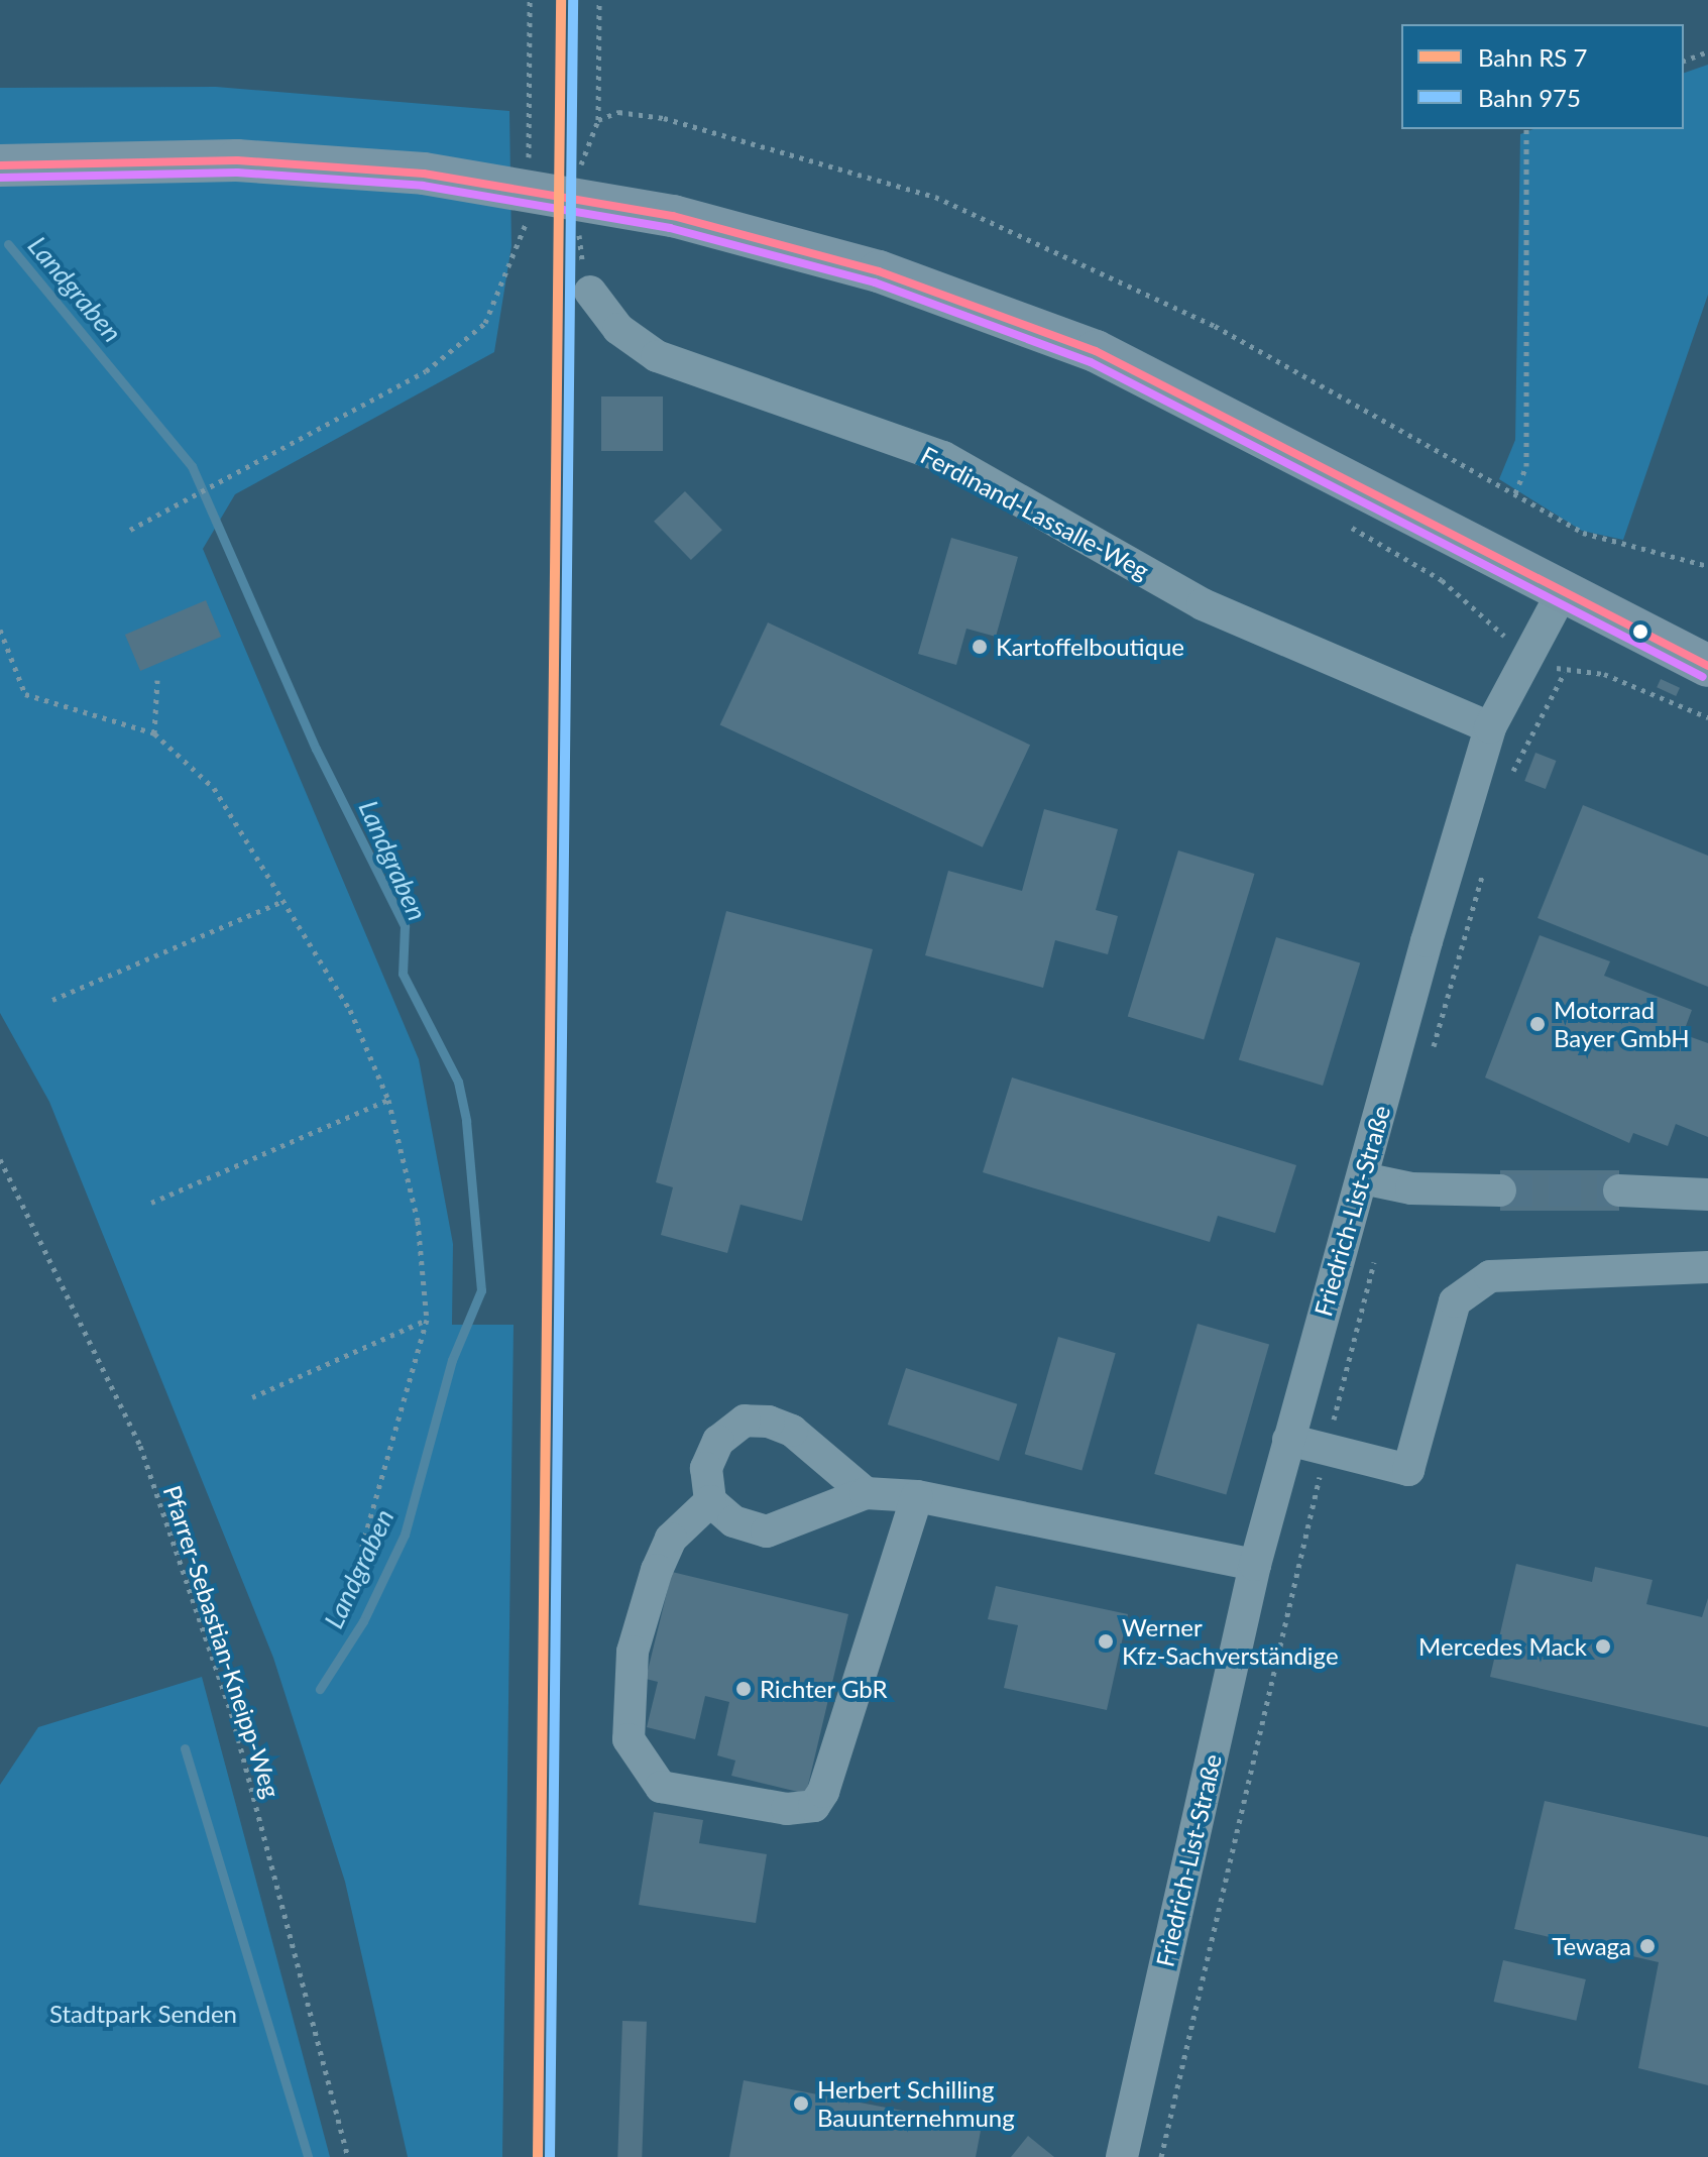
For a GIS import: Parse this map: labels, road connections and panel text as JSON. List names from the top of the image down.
{
  "streets": {
    "street": ["Ferdinand-Lassalle-Weg", "Friedrich-List-Straße"],
    "path": ["Pfarrer-Sebastian-Kneipp-Weg"]
  },
  "crossings": [
    ["Ferdinand-Lassalle-Weg", "Friedrich-List-Straße"]
  ],
  "water": ["Landgraben"],
  "parks": ["Stadtpark Senden"],
  "places": [
    "Kartoffelboutique",
    "Motorrad Bayer GmbH",
    "Werner Kfz-Sachverständige",
    "Mercedes Mack",
    "Richter GbR",
    "Tewaga",
    "Herbert Schilling Bauunternehmung"
  ],
  "lines": ["rail line 975"],
  "legend": ["Bahn RS 7", "Bahn 975"]
}
